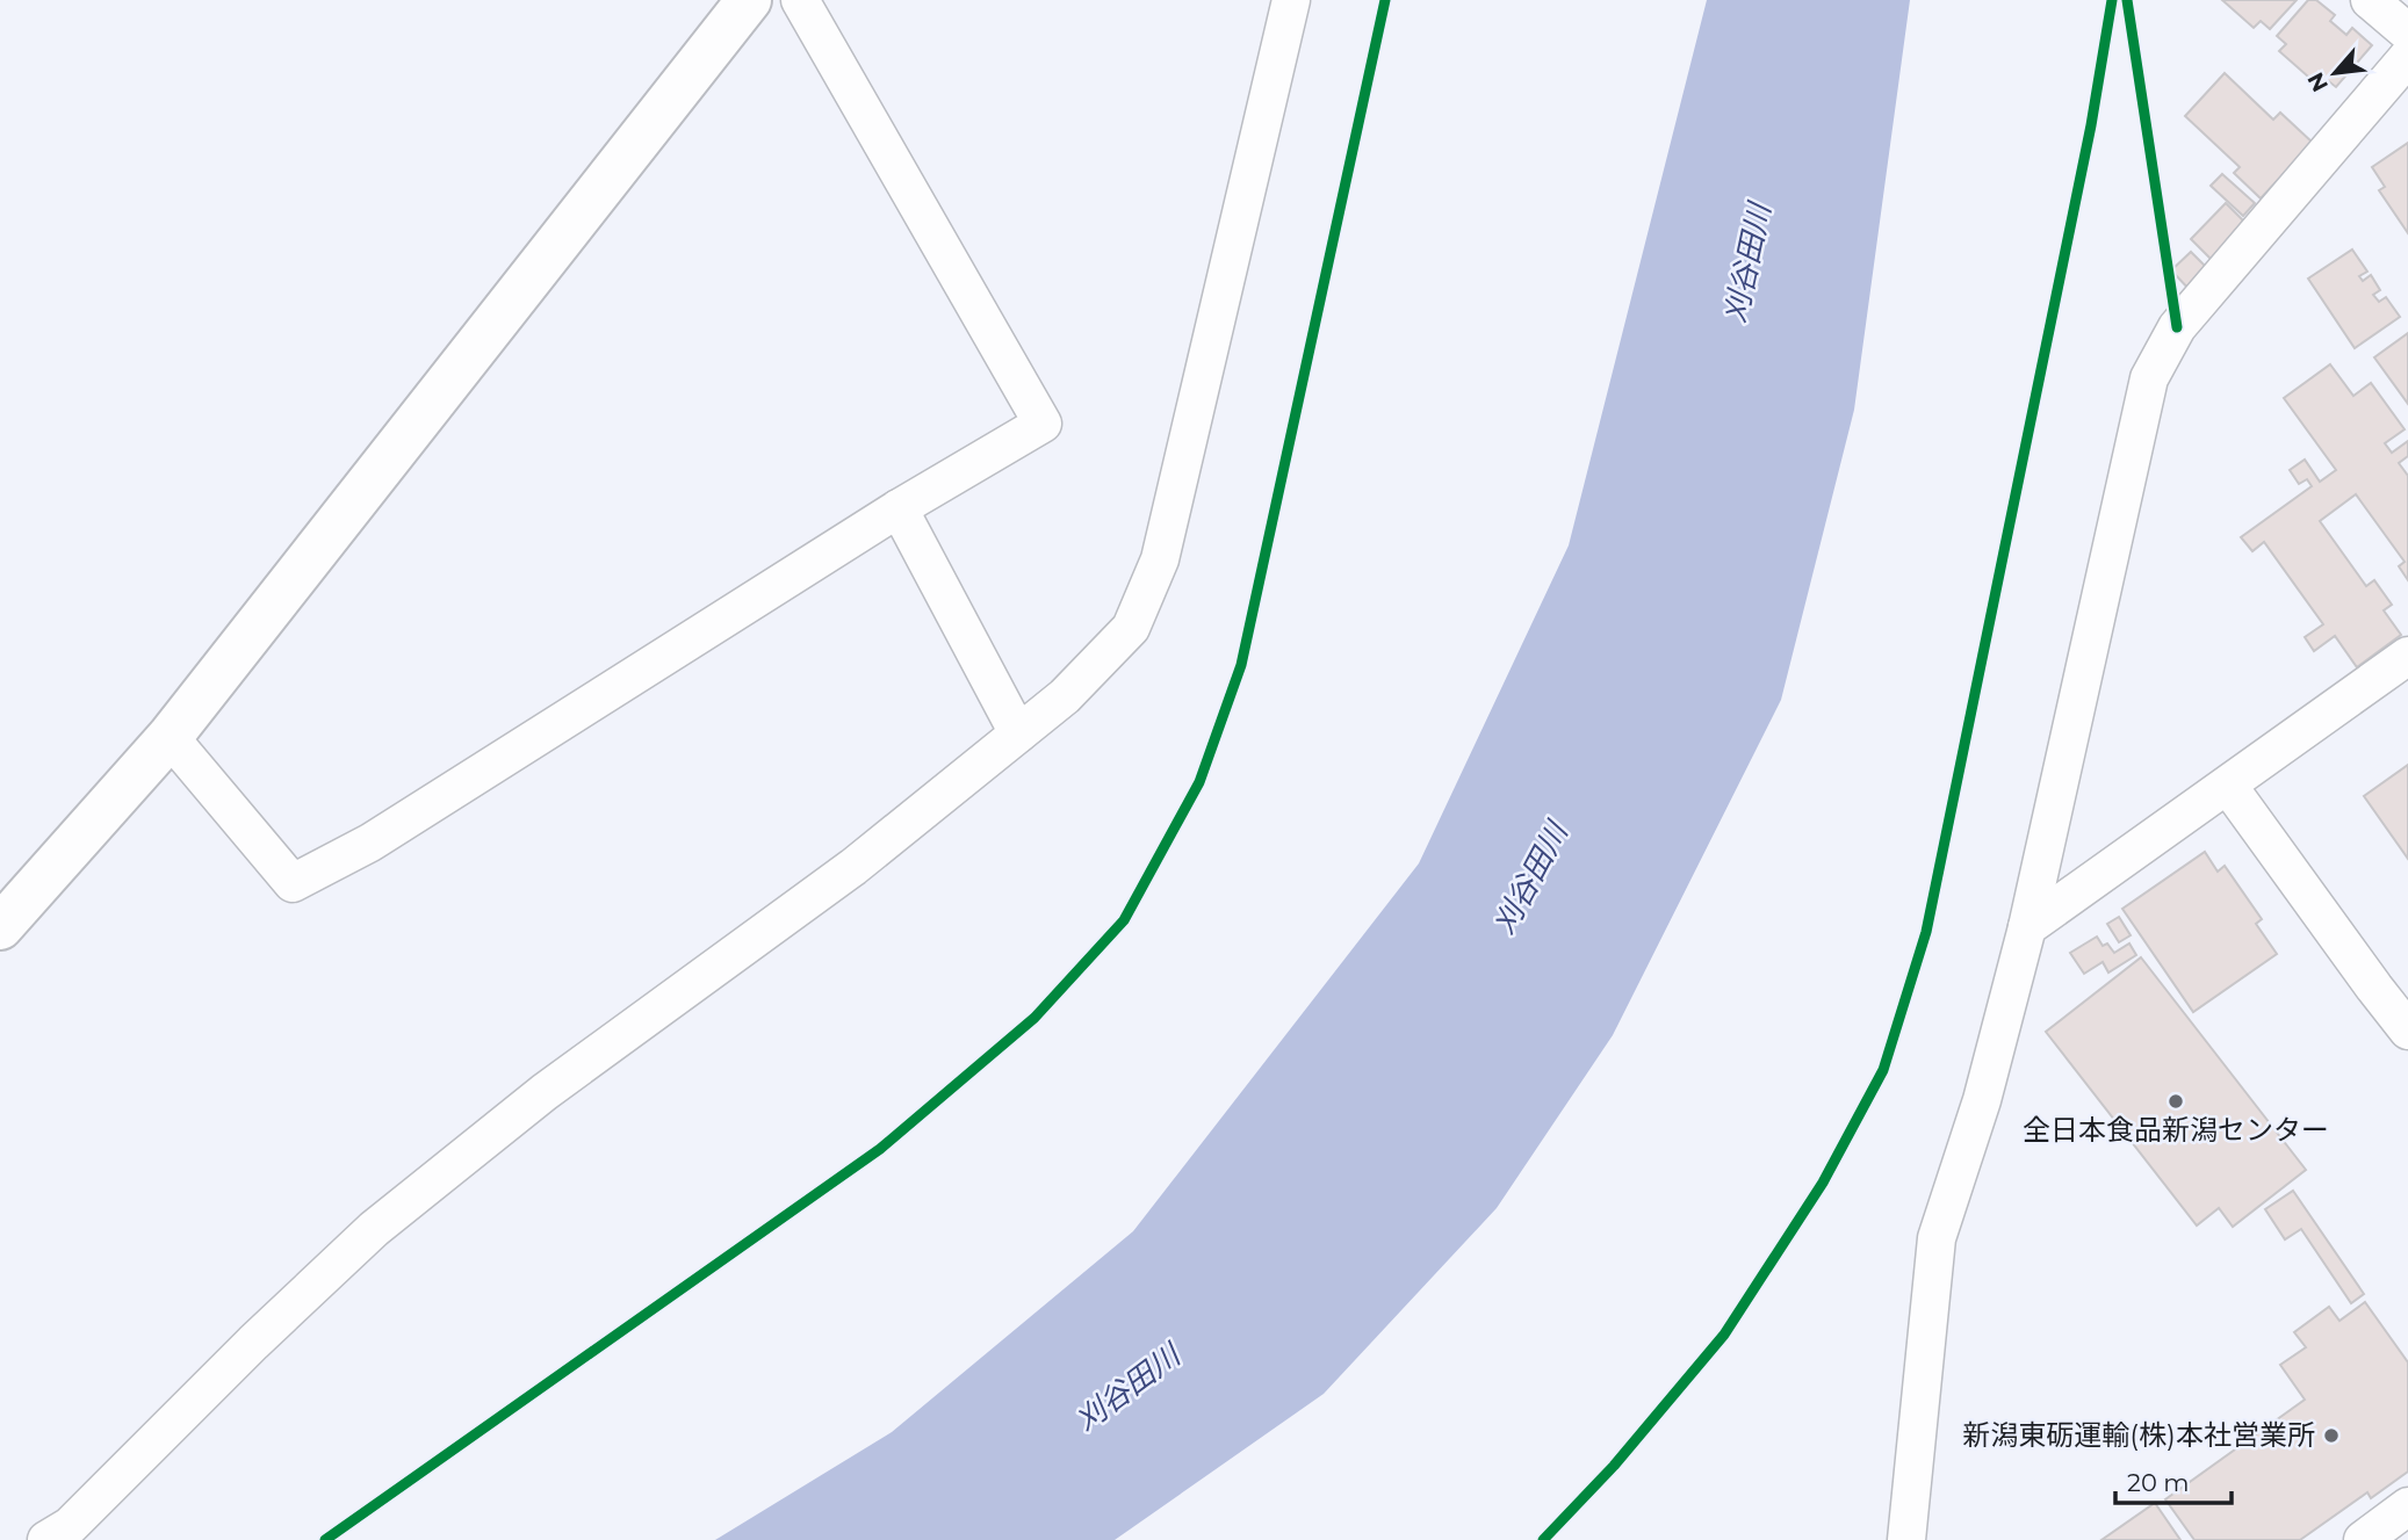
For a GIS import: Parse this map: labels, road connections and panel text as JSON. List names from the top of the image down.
{
  "water": ["刈谷田川"],
  "places": ["全日本食品新潟センター", "新潟東砺運輸(株)本社営業所"],
  "scale_bar": "20 m",
  "north": "bottom left"
}
